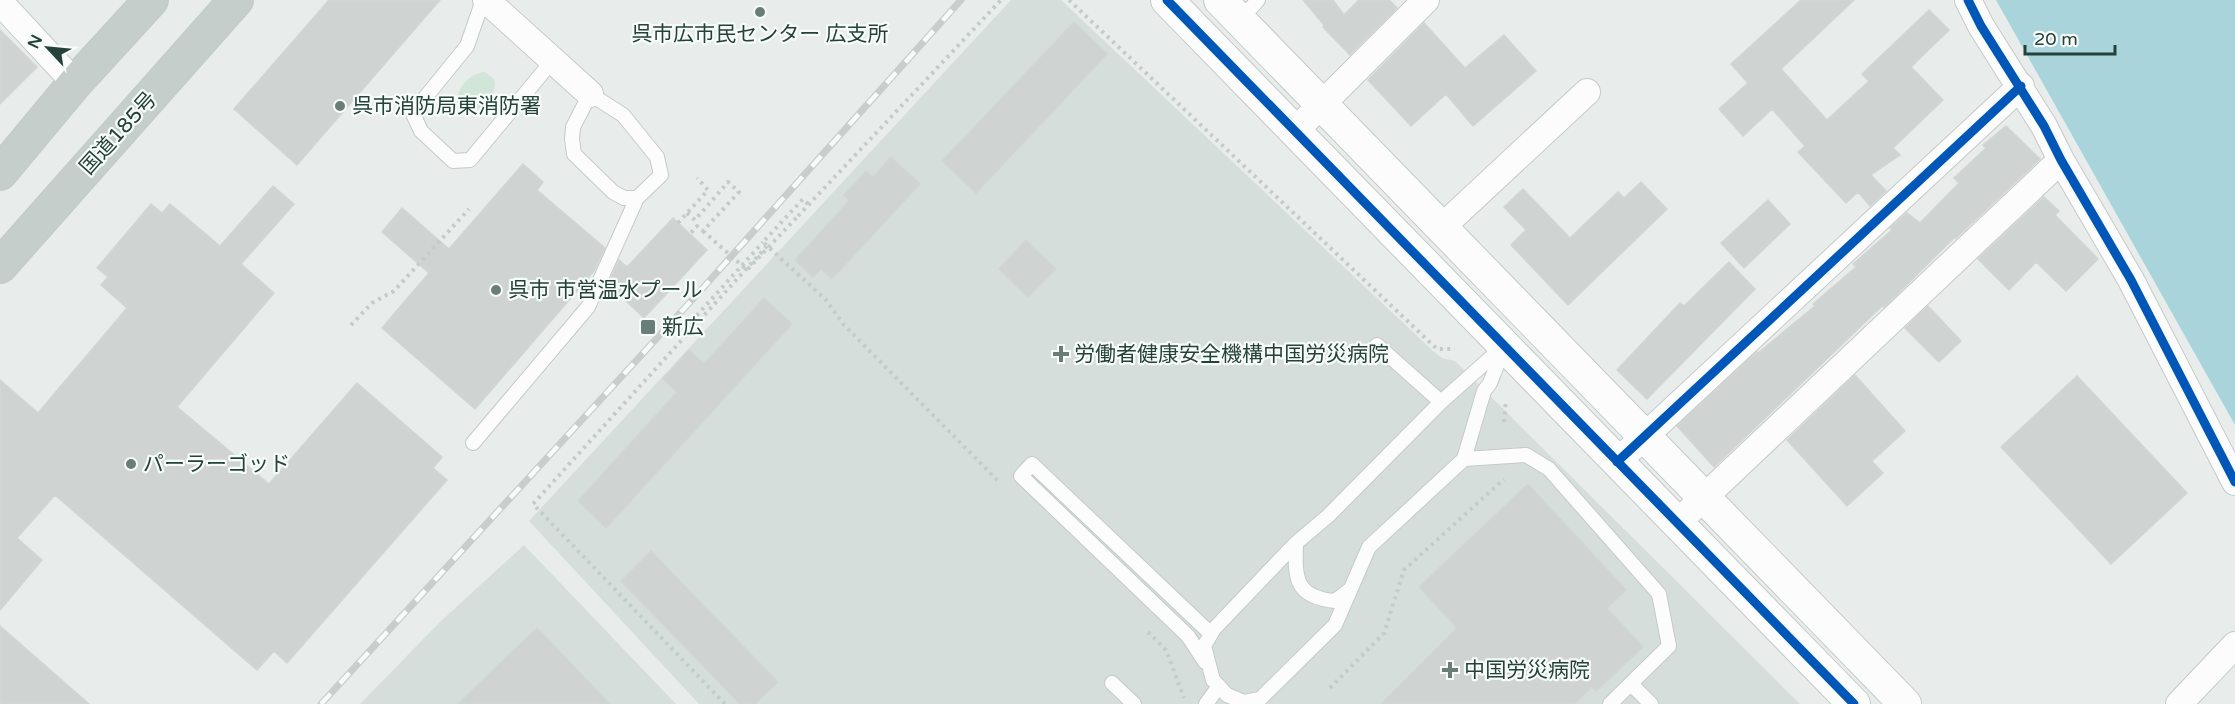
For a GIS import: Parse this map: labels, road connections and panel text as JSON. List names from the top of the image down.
{
  "streets": {
    "highway": ["国道185号"]
  },
  "places": {
    "other": [
      "呉市広市民センター 広支所",
      "呉市消防局東消防署",
      "呉市 市営温水プール",
      "パーラーゴッド"
    ],
    "transit": ["新広"],
    "health": ["労働者健康安全機構中国労災病院", "中国労災病院"]
  },
  "scale_bar": "20 m",
  "north": "top left"
}
